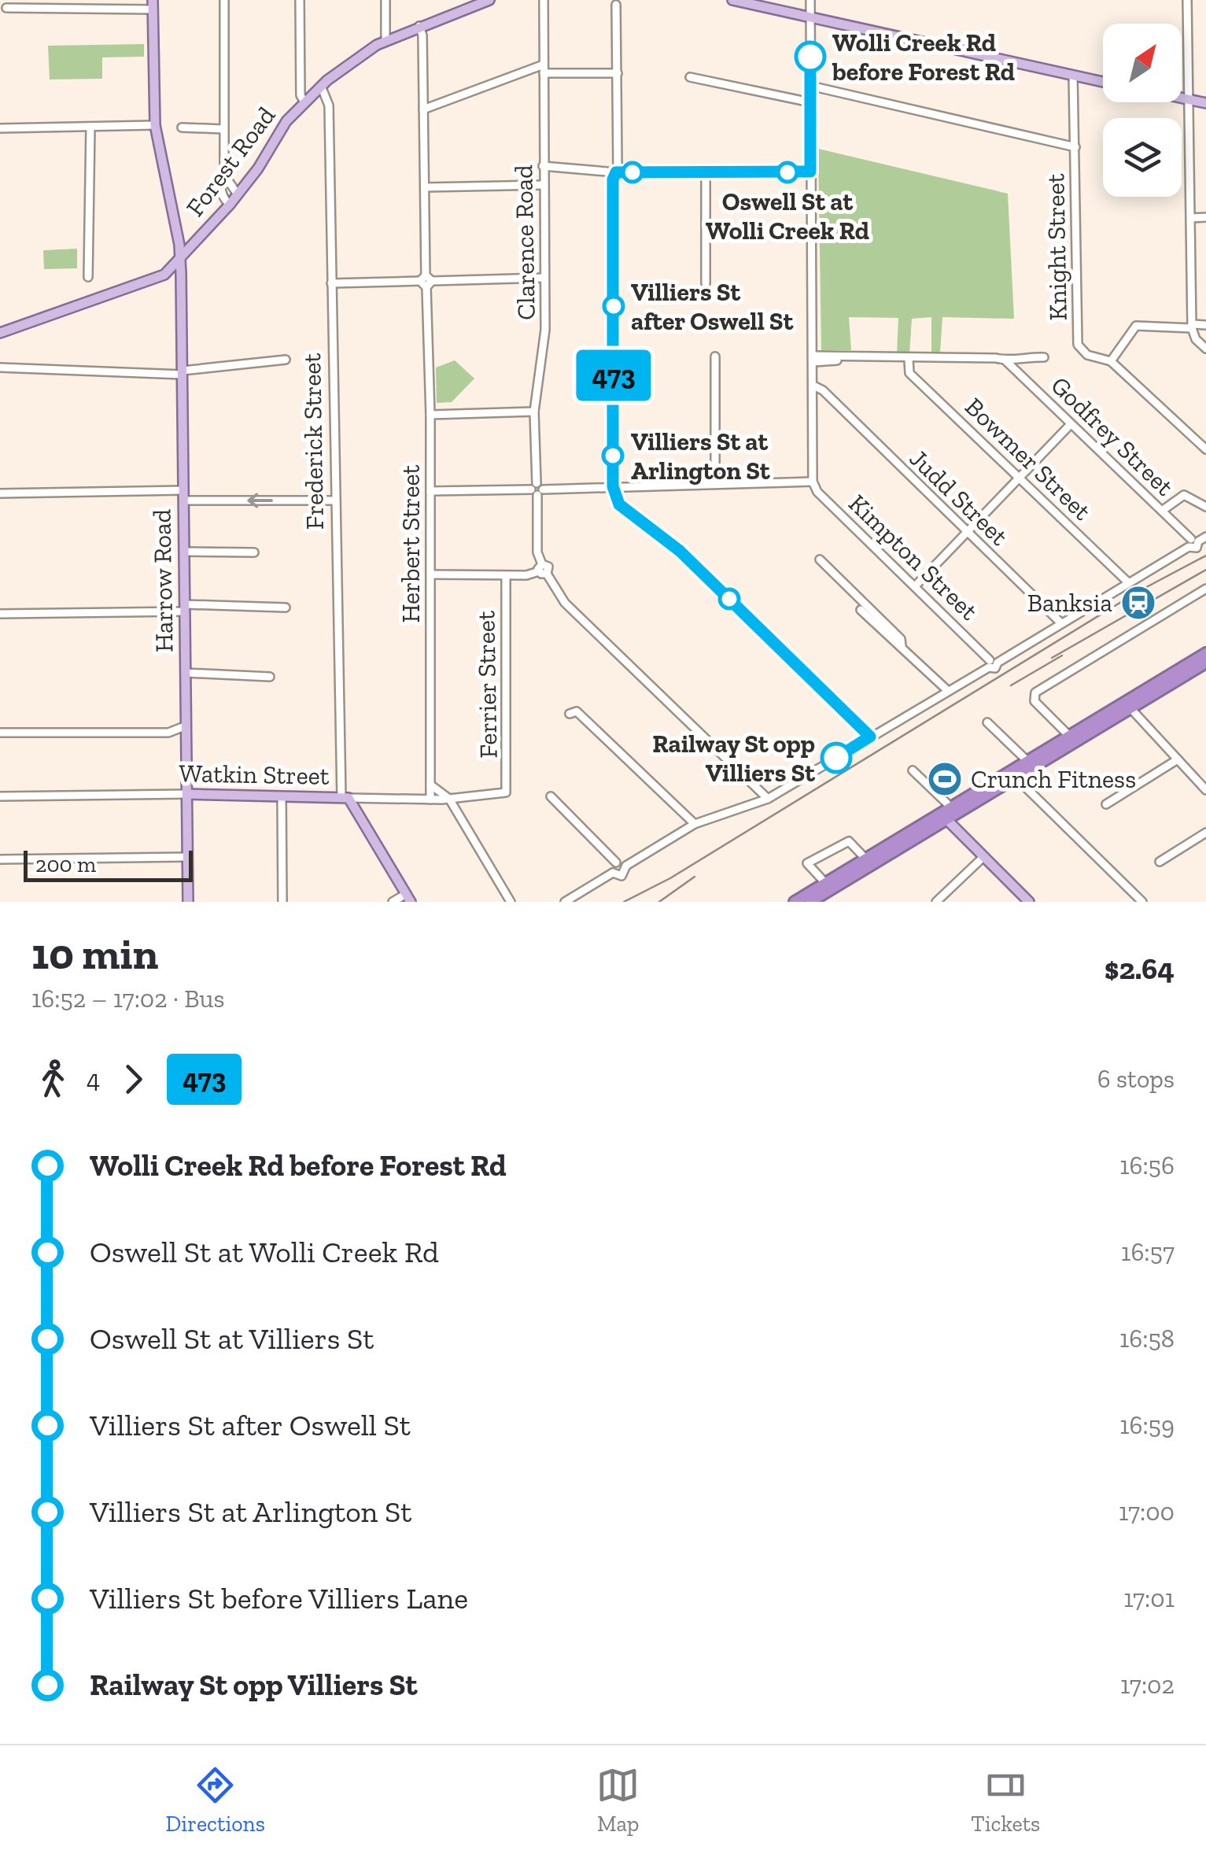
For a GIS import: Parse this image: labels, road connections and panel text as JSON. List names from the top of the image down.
{
  "streets": {
    "main road": [
      "Forest Road",
      "Frederick Street",
      "Harrow Road",
      "Watkin Street"
    ],
    "street": [
      "Clarence Road",
      "Knight Street",
      "Godfrey Street",
      "Bowmer Street",
      "Judd Street",
      "Herbert Street",
      "Kimpton Street",
      "Ferrier Street"
    ]
  },
  "crossings": [
    ["Forest Road", "Frederick Street"],
    ["Forest Road", "Herbert Street"],
    ["Forest Road", "Harrow Road"],
    ["Frederick Street", "Watkin Street"],
    ["Herbert Street", "Watkin Street"],
    ["Harrow Road", "Watkin Street"],
    ["Ferrier Street", "Watkin Street"]
  ],
  "places": {
    "other": [
      "Wolli Creek Rd before Forest Rd",
      "Oswell St at Wolli Creek Rd",
      "Villiers St after Oswell St",
      "Villiers St at Arlington St",
      "Railway St opp Villiers St"
    ],
    "station": ["Banksia"],
    "sports": ["Crunch Fitness"]
  },
  "lines": ["bus line 473"],
  "scale_bar": "200 m",
  "north": "top right",
  "page": {
    "on_map": "473",
    "scale": "200 m",
    "heading": ["10 min", "16:52 – 17:02 · Bus", "$2.64"],
    "legs": ["4", "473", "6 stops"],
    "list": [
      {
        "name": "Wolli Creek Rd before Forest Rd",
        "value": "16:56"
      },
      {
        "name": "Oswell St at Wolli Creek Rd",
        "value": "16:57"
      },
      {
        "name": "Oswell St at Villiers St",
        "value": "16:58"
      },
      {
        "name": "Villiers St after Oswell St",
        "value": "16:59"
      },
      {
        "name": "Villiers St at Arlington St",
        "value": "17:00"
      },
      {
        "name": "Villiers St before Villiers Lane",
        "value": "17:01"
      },
      {
        "name": "Railway St opp Villiers St",
        "value": "17:02"
      }
    ],
    "tabs": ["Directions", "Map", "Tickets"]
  }
}
